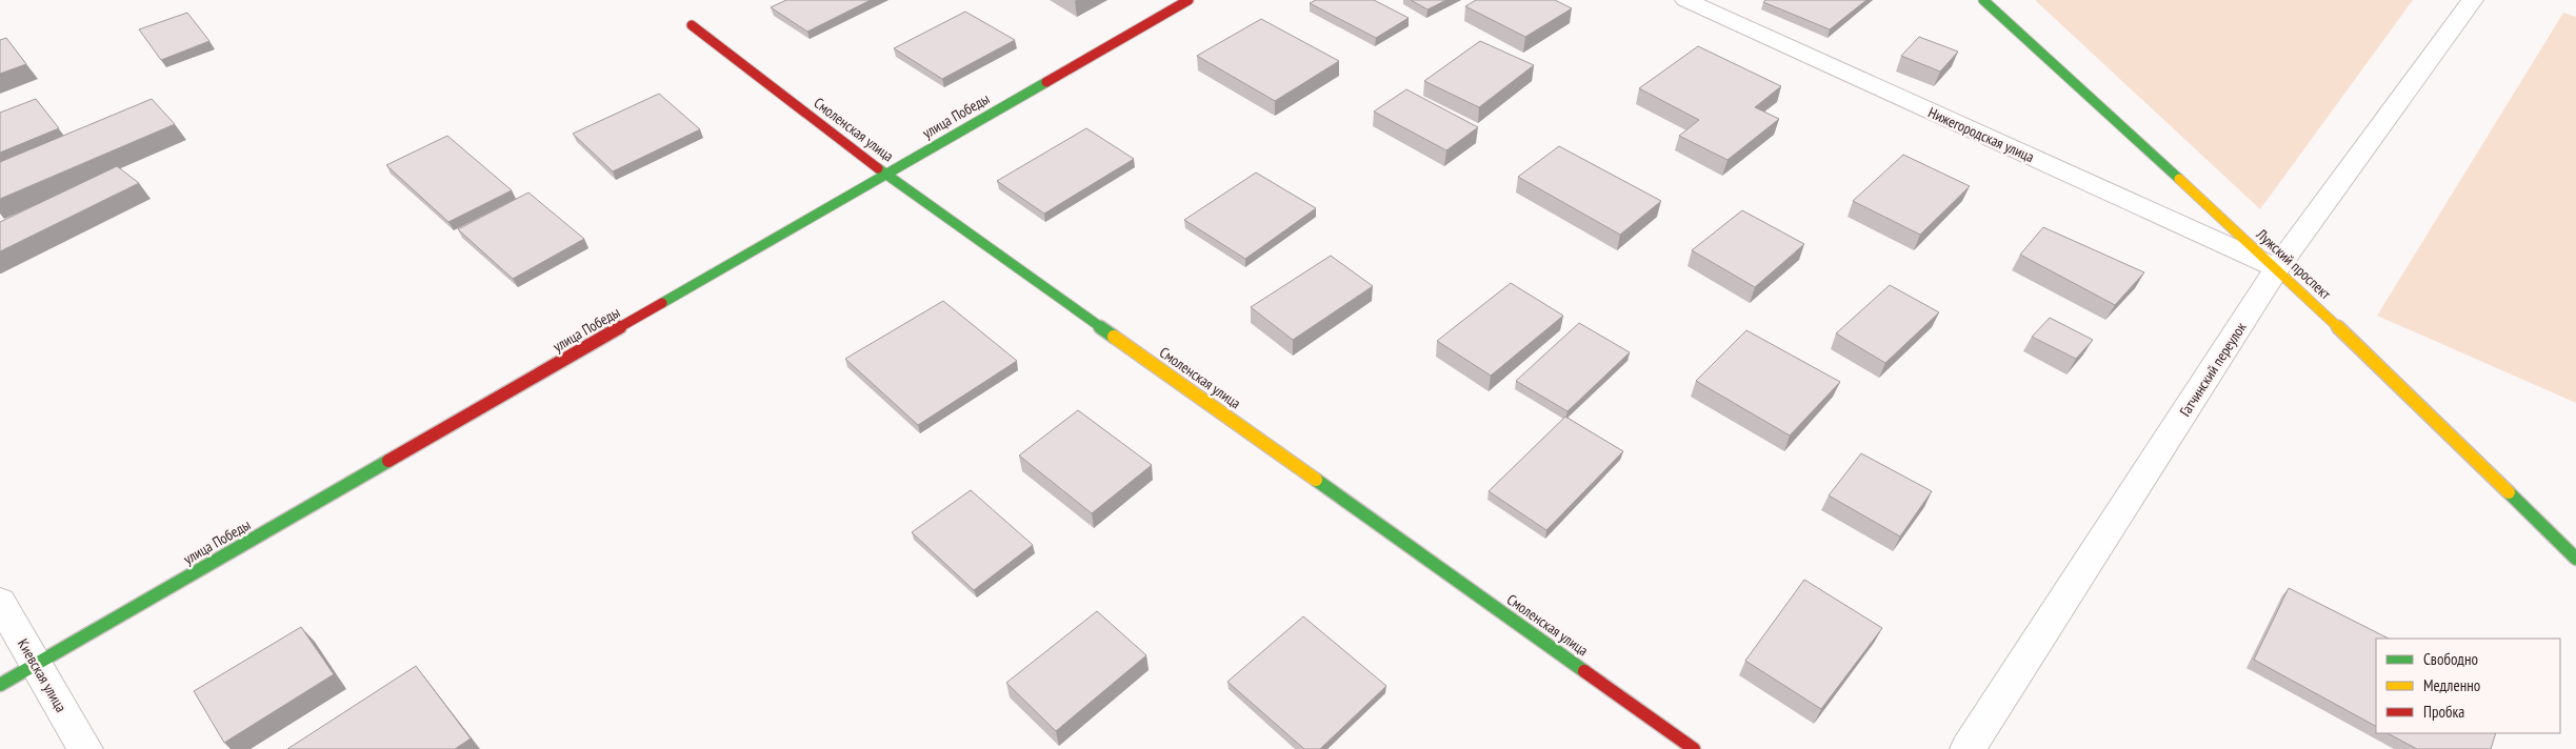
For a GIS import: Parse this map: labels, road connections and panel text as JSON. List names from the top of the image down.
{
  "streets": {
    "street": [
      "улица Победы",
      "Смоленская улица",
      "Нижегородская улица",
      "Лужский проспект",
      "Гатчинский переулок",
      "Киевская улица"
    ]
  },
  "crossings": [
    ["улица Победы", "Смоленская улица"],
    ["улица Победы", "Киевская улица"],
    ["Нижегородская улица", "Лужский проспект"],
    ["Нижегородская улица", "Гатчинский переулок"],
    ["Лужский проспект", "Гатчинский переулок"]
  ],
  "legend": ["Свободно", "Медленно", "Пробка"]
}
